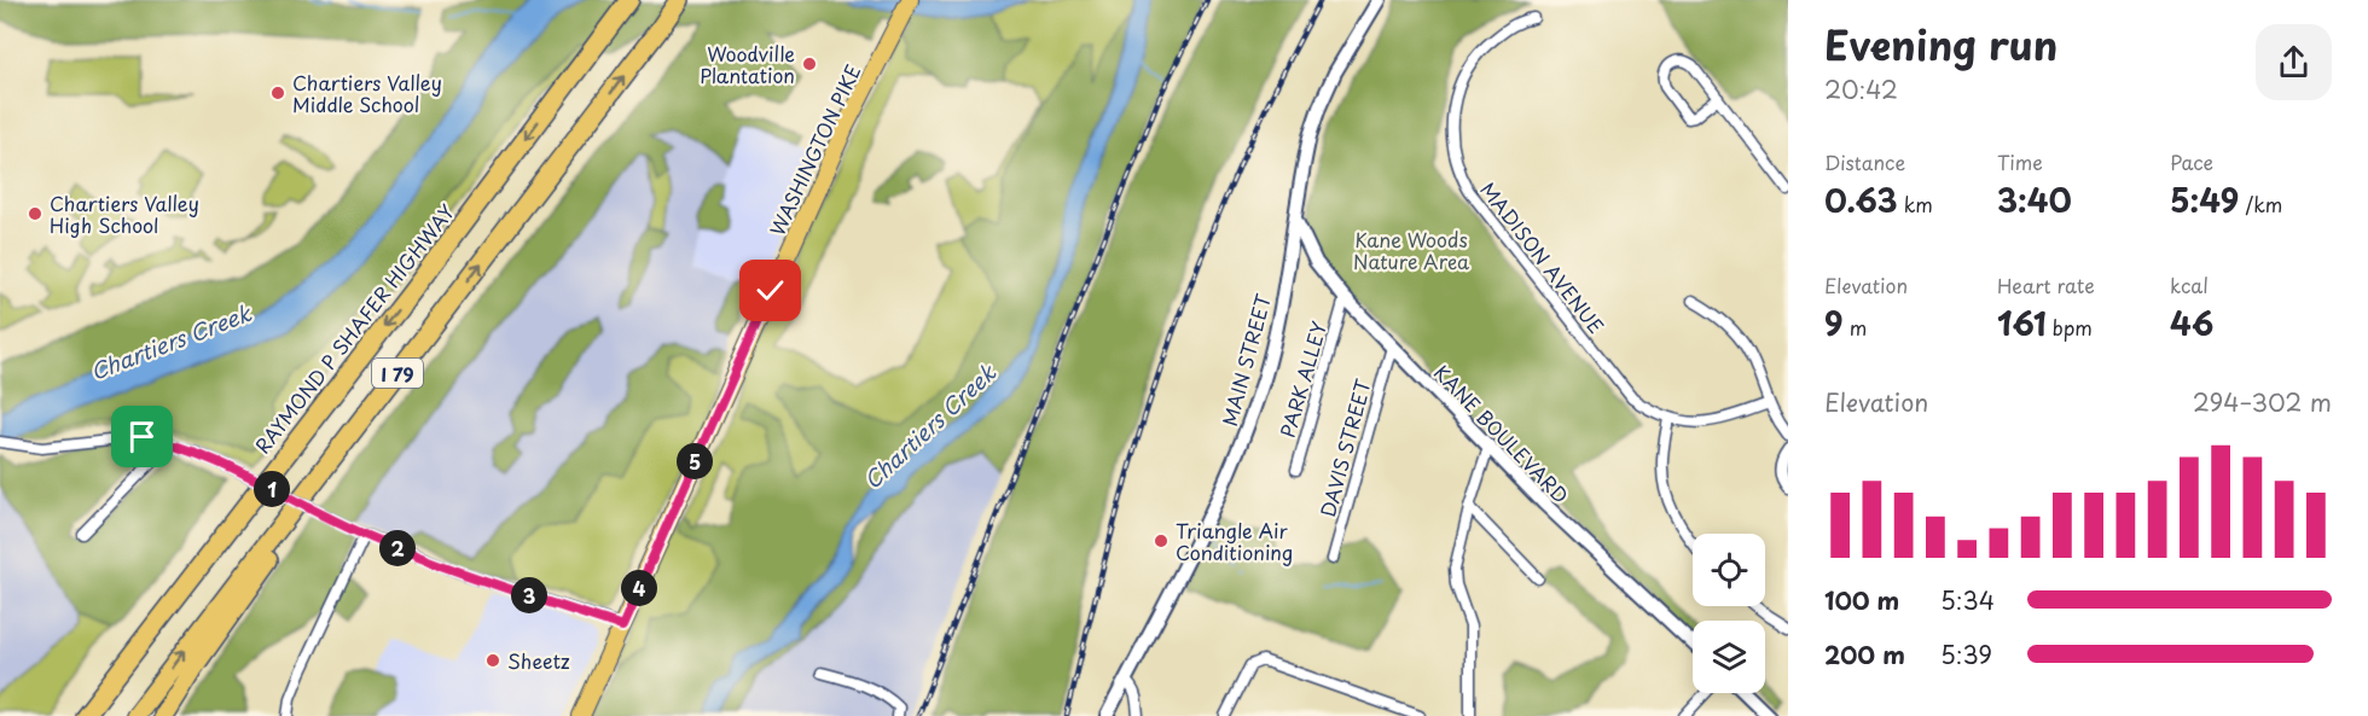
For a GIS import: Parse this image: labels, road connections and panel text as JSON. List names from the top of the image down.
{
  "streets": {
    "highway": ["RAYMOND P SHAFER HIGHWAY", "I 79"],
    "main road": ["WASHINGTON PIKE"],
    "street": [
      "MADISON AVENUE",
      "MAIN STREET",
      "PARK ALLEY",
      "KANE BOULEVARD",
      "DAVIS STREET"
    ]
  },
  "crossings": [
    ["MAIN STREET", "KANE BOULEVARD"],
    ["PARK ALLEY", "KANE BOULEVARD"],
    ["KANE BOULEVARD", "DAVIS STREET"]
  ],
  "water": ["Chartiers Creek"],
  "parks": ["Kane Woods Nature Area"],
  "places": [
    "Woodville Plantation",
    "Chartiers Valley Middle School",
    "Chartiers Valley High School",
    "Triangle Air Conditioning",
    "Sheetz"
  ],
  "page": {
    "heading": ["Evening run", "20:42"],
    "stats": [
      ["Distance", "0.63 km"],
      ["Time", "3:40"],
      ["Pace", "5:49 /km"],
      ["Elevation", "9 m"],
      ["Heart rate", "161 bpm"],
      ["kcal", "46"]
    ],
    "chart": ["Elevation", "294–302 m"],
    "pins": [
      "5",
      "1",
      "2",
      "4",
      "3"
    ],
    "list": [
      {
        "name": "100 m",
        "note": "5:34"
      },
      {
        "name": "200 m",
        "note": "5:39"
      }
    ]
  }
}
